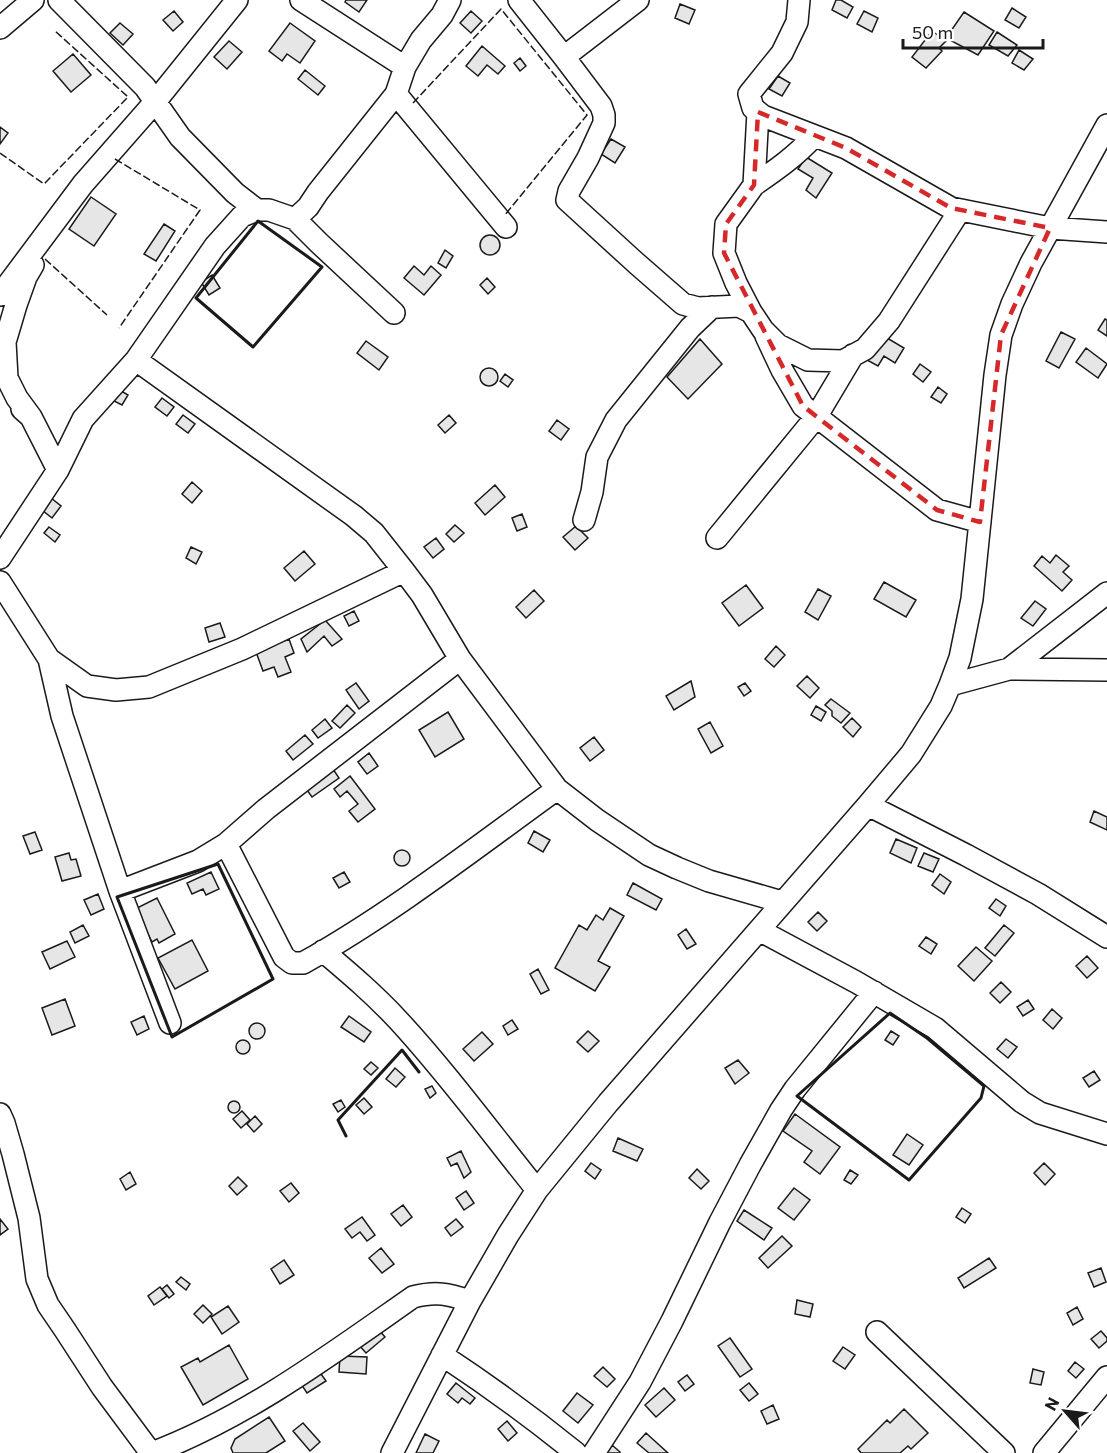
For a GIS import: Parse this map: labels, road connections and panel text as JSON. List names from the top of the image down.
{
  "scale_bar": "50 m",
  "north": "top left"
}
